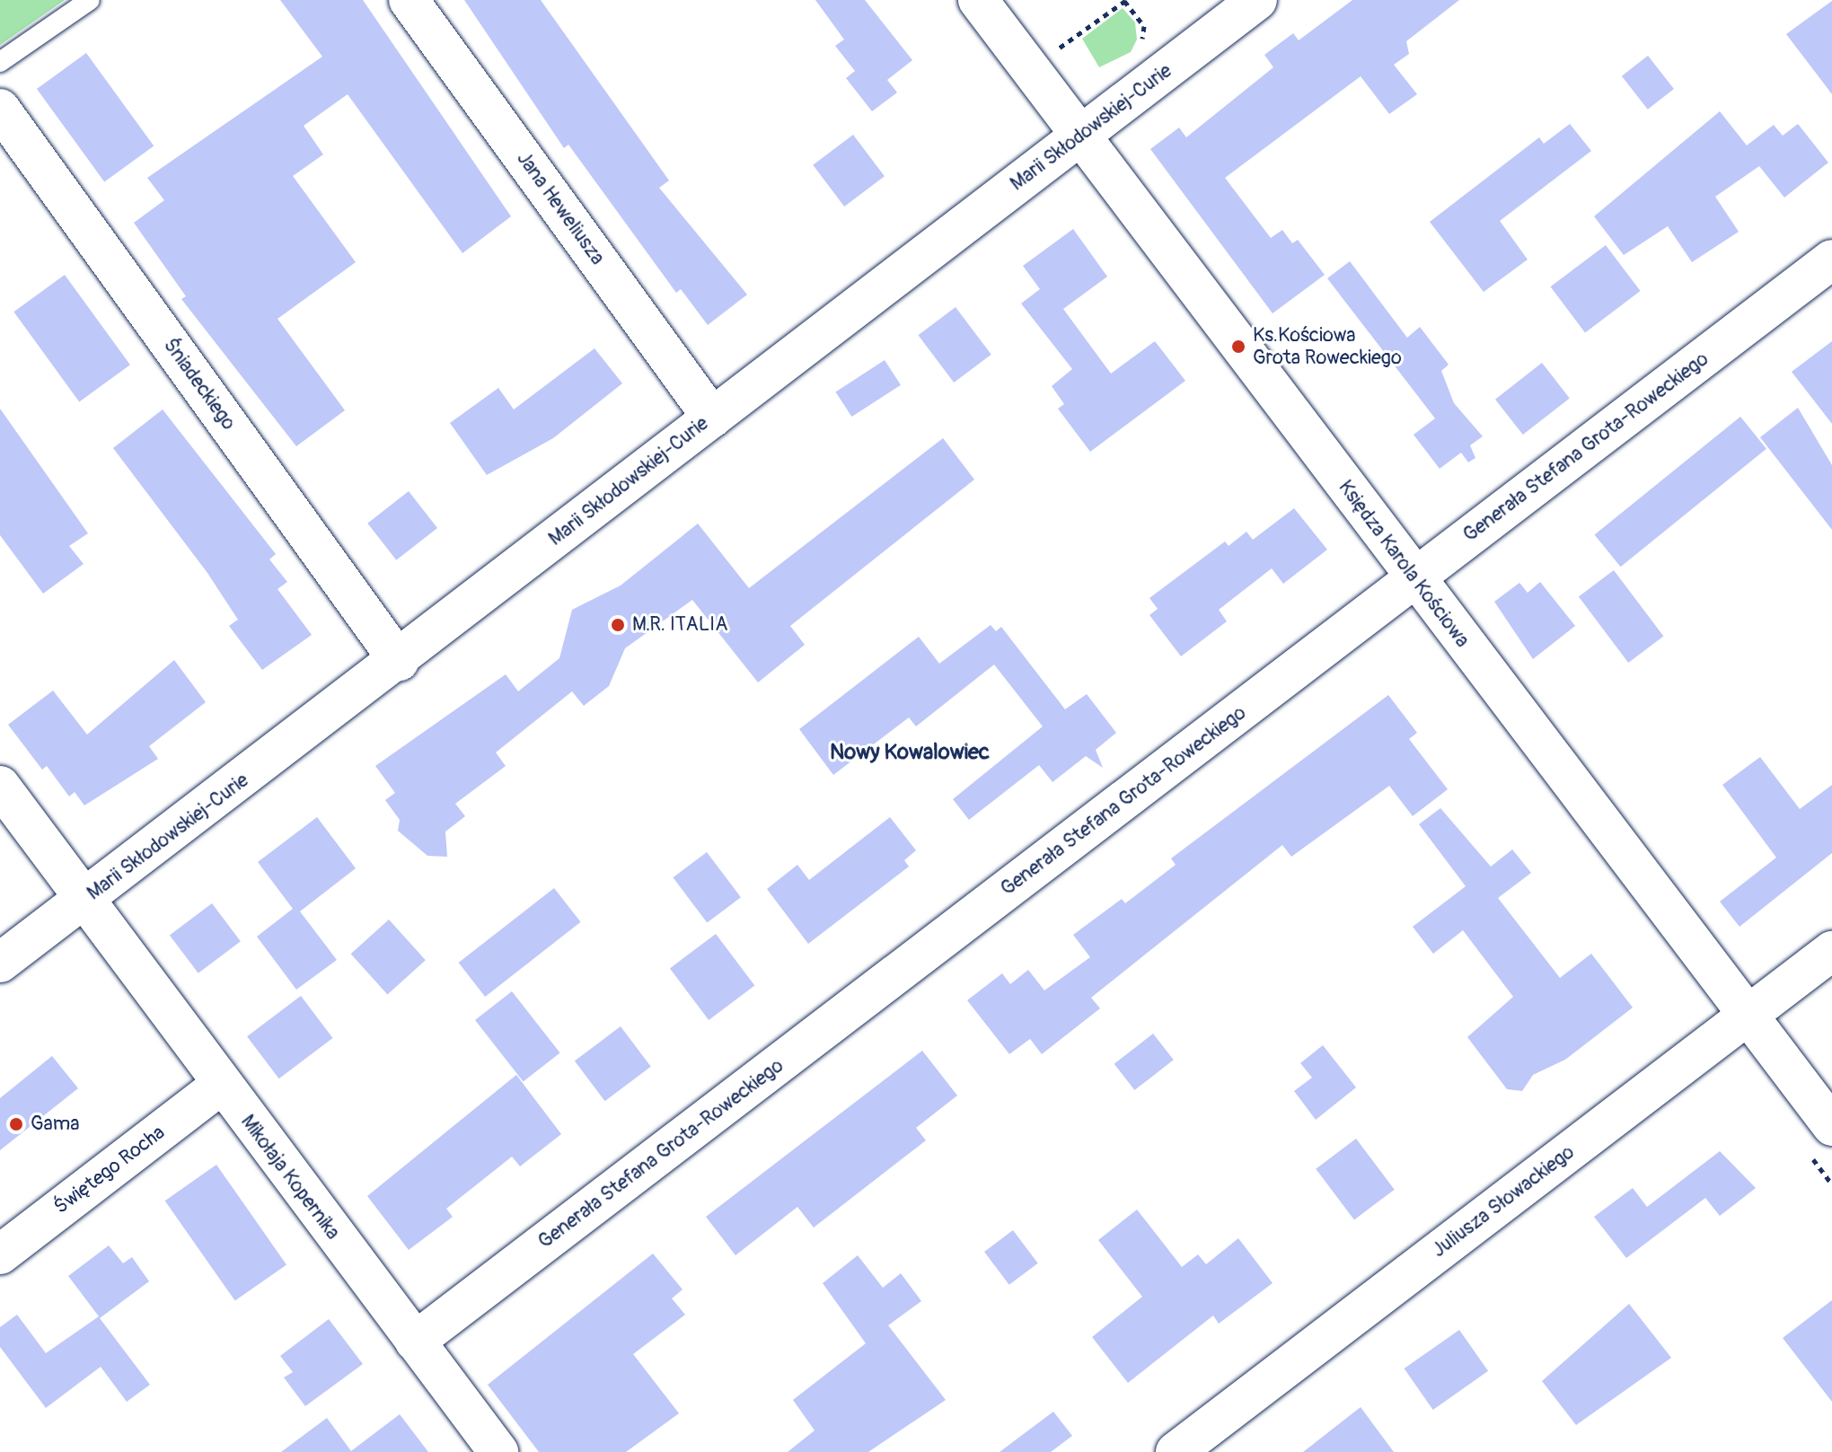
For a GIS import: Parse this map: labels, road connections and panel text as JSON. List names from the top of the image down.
{
  "streets": {
    "street": [
      "Marii Skłodowskiej-Curie",
      "Jana Heweliusza",
      "Śniadeckiego",
      "Generała Stefana Grota-Roweckiego",
      "Księdza Karola Kościowa",
      "Świętego Rocha",
      "Mikołaja Kopernika",
      "Juliusza Słowackiego"
    ]
  },
  "crossings": [
    ["Marii Skłodowskiej-Curie", "Jana Heweliusza"],
    ["Marii Skłodowskiej-Curie", "Śniadeckiego"],
    ["Marii Skłodowskiej-Curie", "Księdza Karola Kościowa"],
    ["Marii Skłodowskiej-Curie", "Mikołaja Kopernika"],
    ["Generała Stefana Grota-Roweckiego", "Księdza Karola Kościowa"],
    ["Generała Stefana Grota-Roweckiego", "Mikołaja Kopernika"],
    ["Księdza Karola Kościowa", "Juliusza Słowackiego"],
    ["Świętego Rocha", "Mikołaja Kopernika"]
  ],
  "districts": ["Nowy Kowalowiec"],
  "places": ["Ks.Kościowa Grota Roweckiego", "M.R. ITALIA", "Gama"]
}
